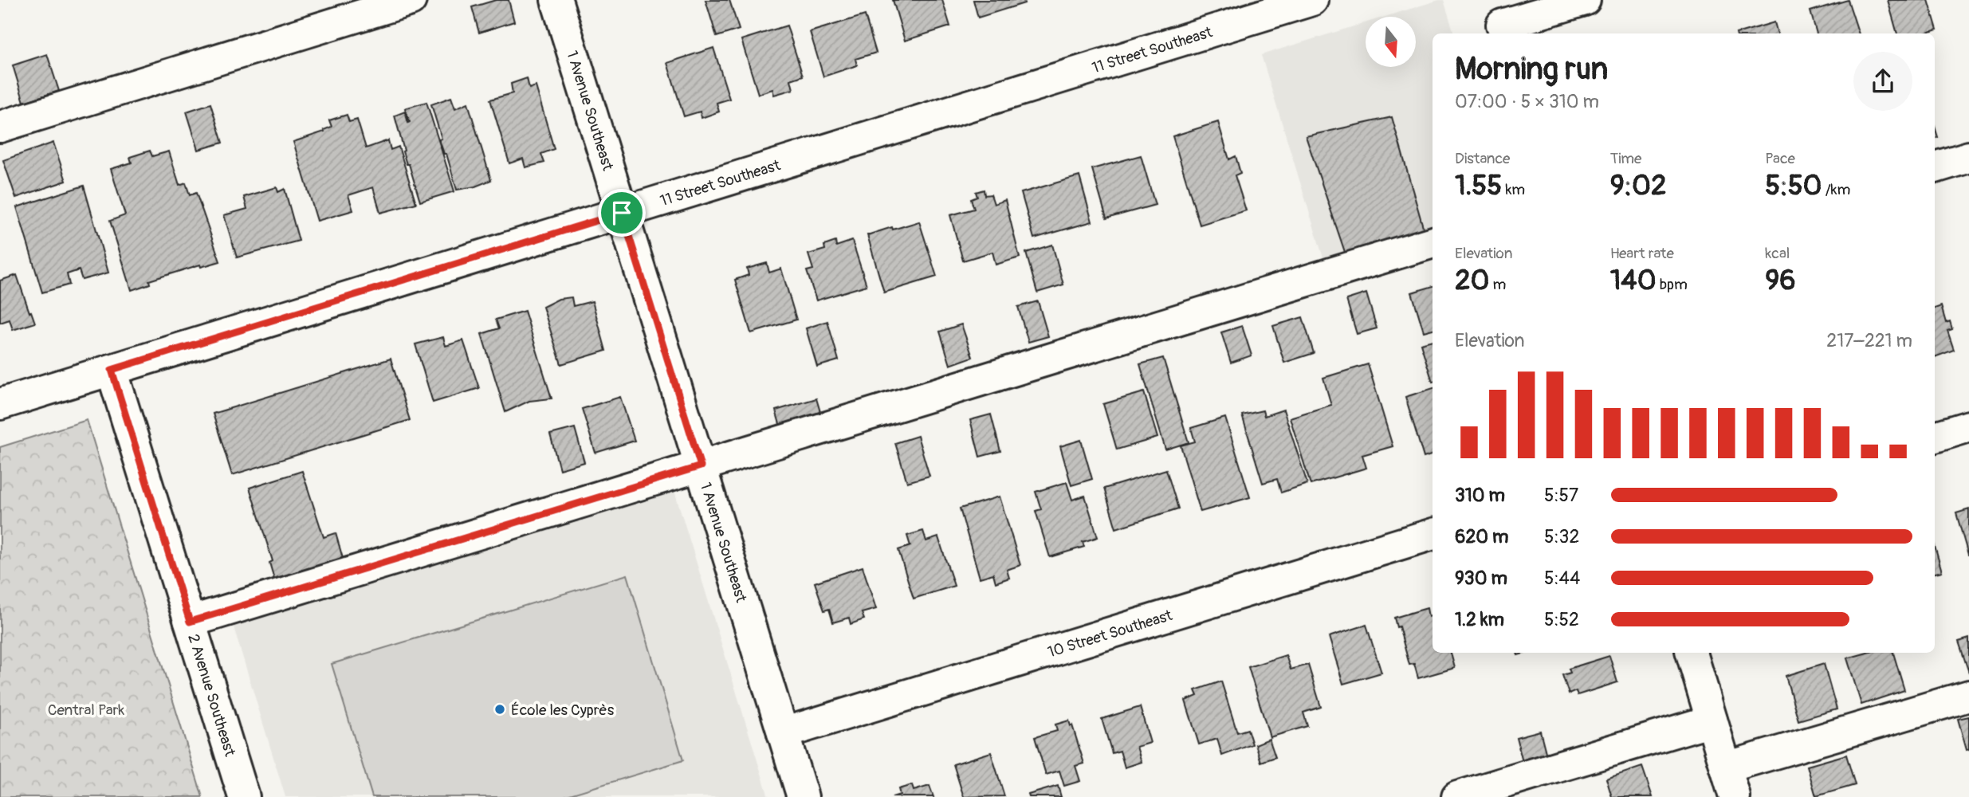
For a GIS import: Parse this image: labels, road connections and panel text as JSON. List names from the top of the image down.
{
  "streets": {
    "street": [
      "11 Street Southeast",
      "1 Avenue Southeast",
      "10 Street Southeast",
      "2 Avenue Southeast"
    ]
  },
  "crossings": [
    ["11 Street Southeast", "1 Avenue Southeast"],
    ["11 Street Southeast", "2 Avenue Southeast"],
    ["1 Avenue Southeast", "10 Street Southeast"]
  ],
  "parks": ["Central Park"],
  "places": ["École les Cyprès"],
  "north": "bottom",
  "page": {
    "heading": ["Morning run", "07:00 · 5 × 310 m"],
    "stats": [
      ["Distance", "1.55 km"],
      ["Time", "9:02"],
      ["Pace", "5:50 /km"],
      ["Elevation", "20 m"],
      ["Heart rate", "140 bpm"],
      ["kcal", "96"]
    ],
    "chart": ["Elevation", "217–221 m"],
    "list": [
      {
        "name": "310 m",
        "note": "5:57"
      },
      {
        "name": "620 m",
        "note": "5:32"
      },
      {
        "name": "930 m",
        "note": "5:44"
      },
      {
        "name": "1.2 km",
        "note": "5:52"
      }
    ]
  }
}
